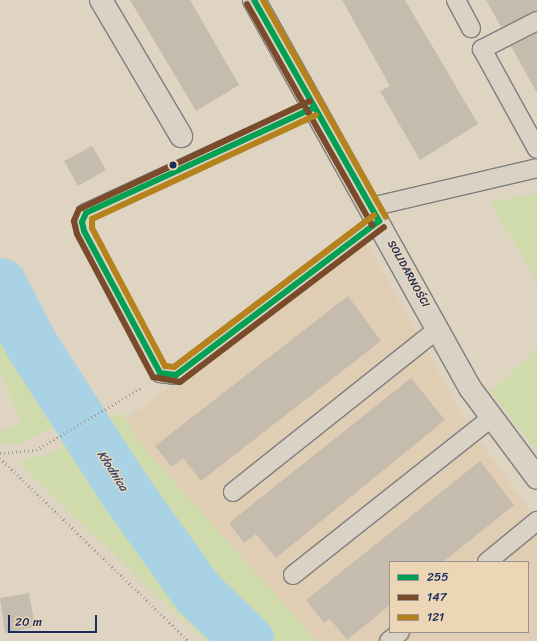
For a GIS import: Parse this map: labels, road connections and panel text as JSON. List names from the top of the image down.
{
  "streets": {
    "street": ["SOLIDARNOŚCI"]
  },
  "water": ["Kłodnica"],
  "lines": ["transit line 255", "transit line 121", "transit line 147"],
  "legend": ["255", "147", "121"],
  "scale_bar": "20 m"
}
